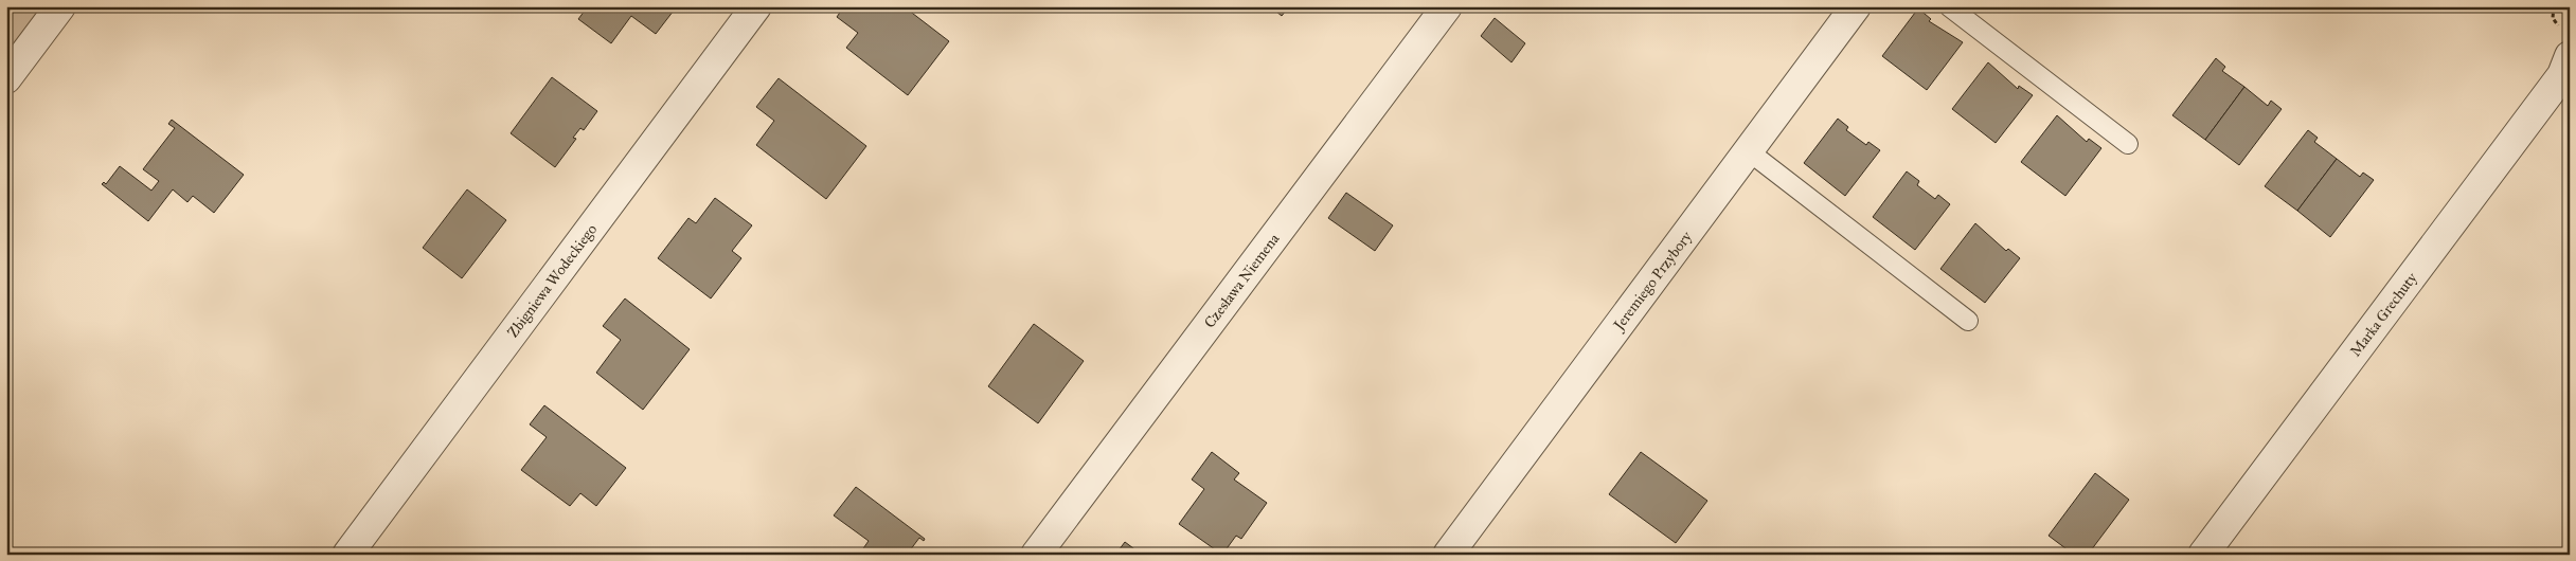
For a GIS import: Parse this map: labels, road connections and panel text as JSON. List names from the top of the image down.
{
  "streets": {
    "street": [
      "Zbigniewa Wodeckiego",
      "Czesława Niemena",
      "Jeremiego Przybory",
      "Marka Grechuty"
    ]
  }
}
